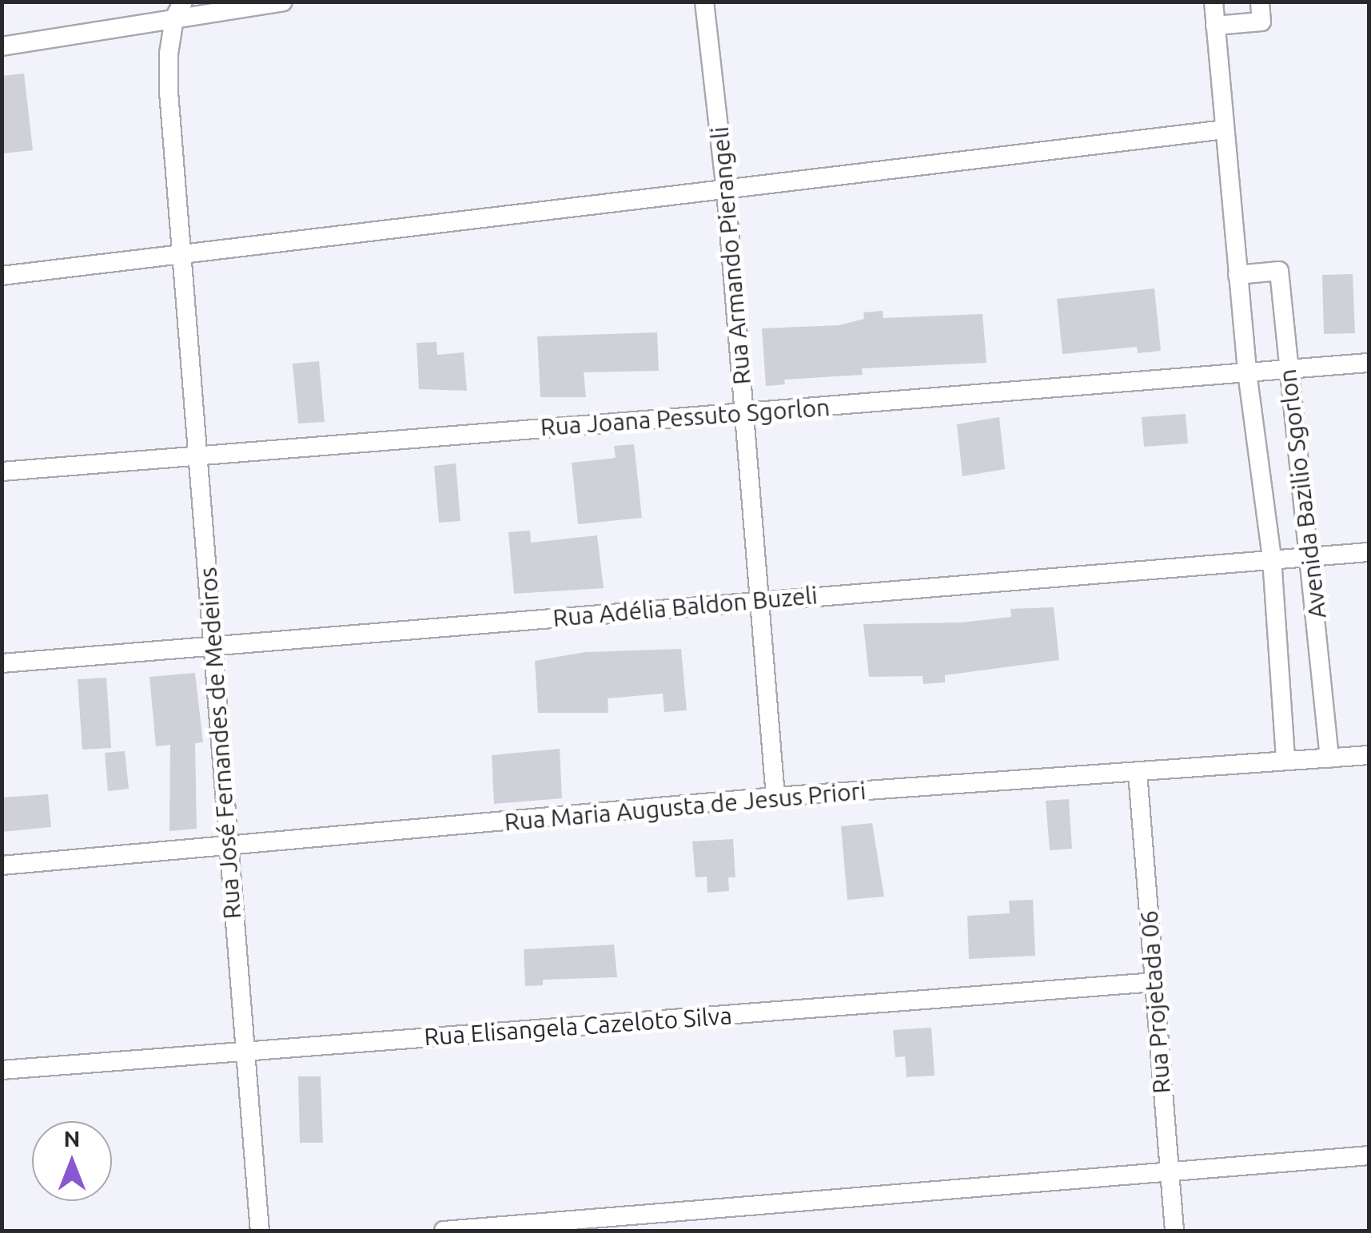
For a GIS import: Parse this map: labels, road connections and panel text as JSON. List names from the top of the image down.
{
  "streets": {
    "street": [
      "Rua Armando Pierangeli",
      "Rua Joana Pessuto Sgorlon",
      "Avenida Bazilio Sgorlon",
      "Rua Adélia Baldon Buzeli",
      "Rua José Fernandes de Medeiros",
      "Rua Maria Augusta de Jesus Priori",
      "Rua Projetada 06",
      "Rua Elisangela Cazeloto Silva"
    ]
  },
  "crossings": [
    ["Rua Armando Pierangeli", "Rua Joana Pessuto Sgorlon"],
    ["Rua Armando Pierangeli", "Rua Adélia Baldon Buzeli"],
    ["Rua Armando Pierangeli", "Rua Maria Augusta de Jesus Priori"],
    ["Rua Joana Pessuto Sgorlon", "Avenida Bazilio Sgorlon"],
    ["Rua Joana Pessuto Sgorlon", "Rua José Fernandes de Medeiros"],
    ["Avenida Bazilio Sgorlon", "Rua Adélia Baldon Buzeli"],
    ["Avenida Bazilio Sgorlon", "Rua Maria Augusta de Jesus Priori"],
    ["Rua Adélia Baldon Buzeli", "Rua José Fernandes de Medeiros"],
    ["Rua José Fernandes de Medeiros", "Rua Maria Augusta de Jesus Priori"],
    ["Rua José Fernandes de Medeiros", "Rua Elisangela Cazeloto Silva"],
    ["Rua Maria Augusta de Jesus Priori", "Rua Projetada 06"],
    ["Rua Projetada 06", "Rua Elisangela Cazeloto Silva"]
  ],
  "north": "top"
}
